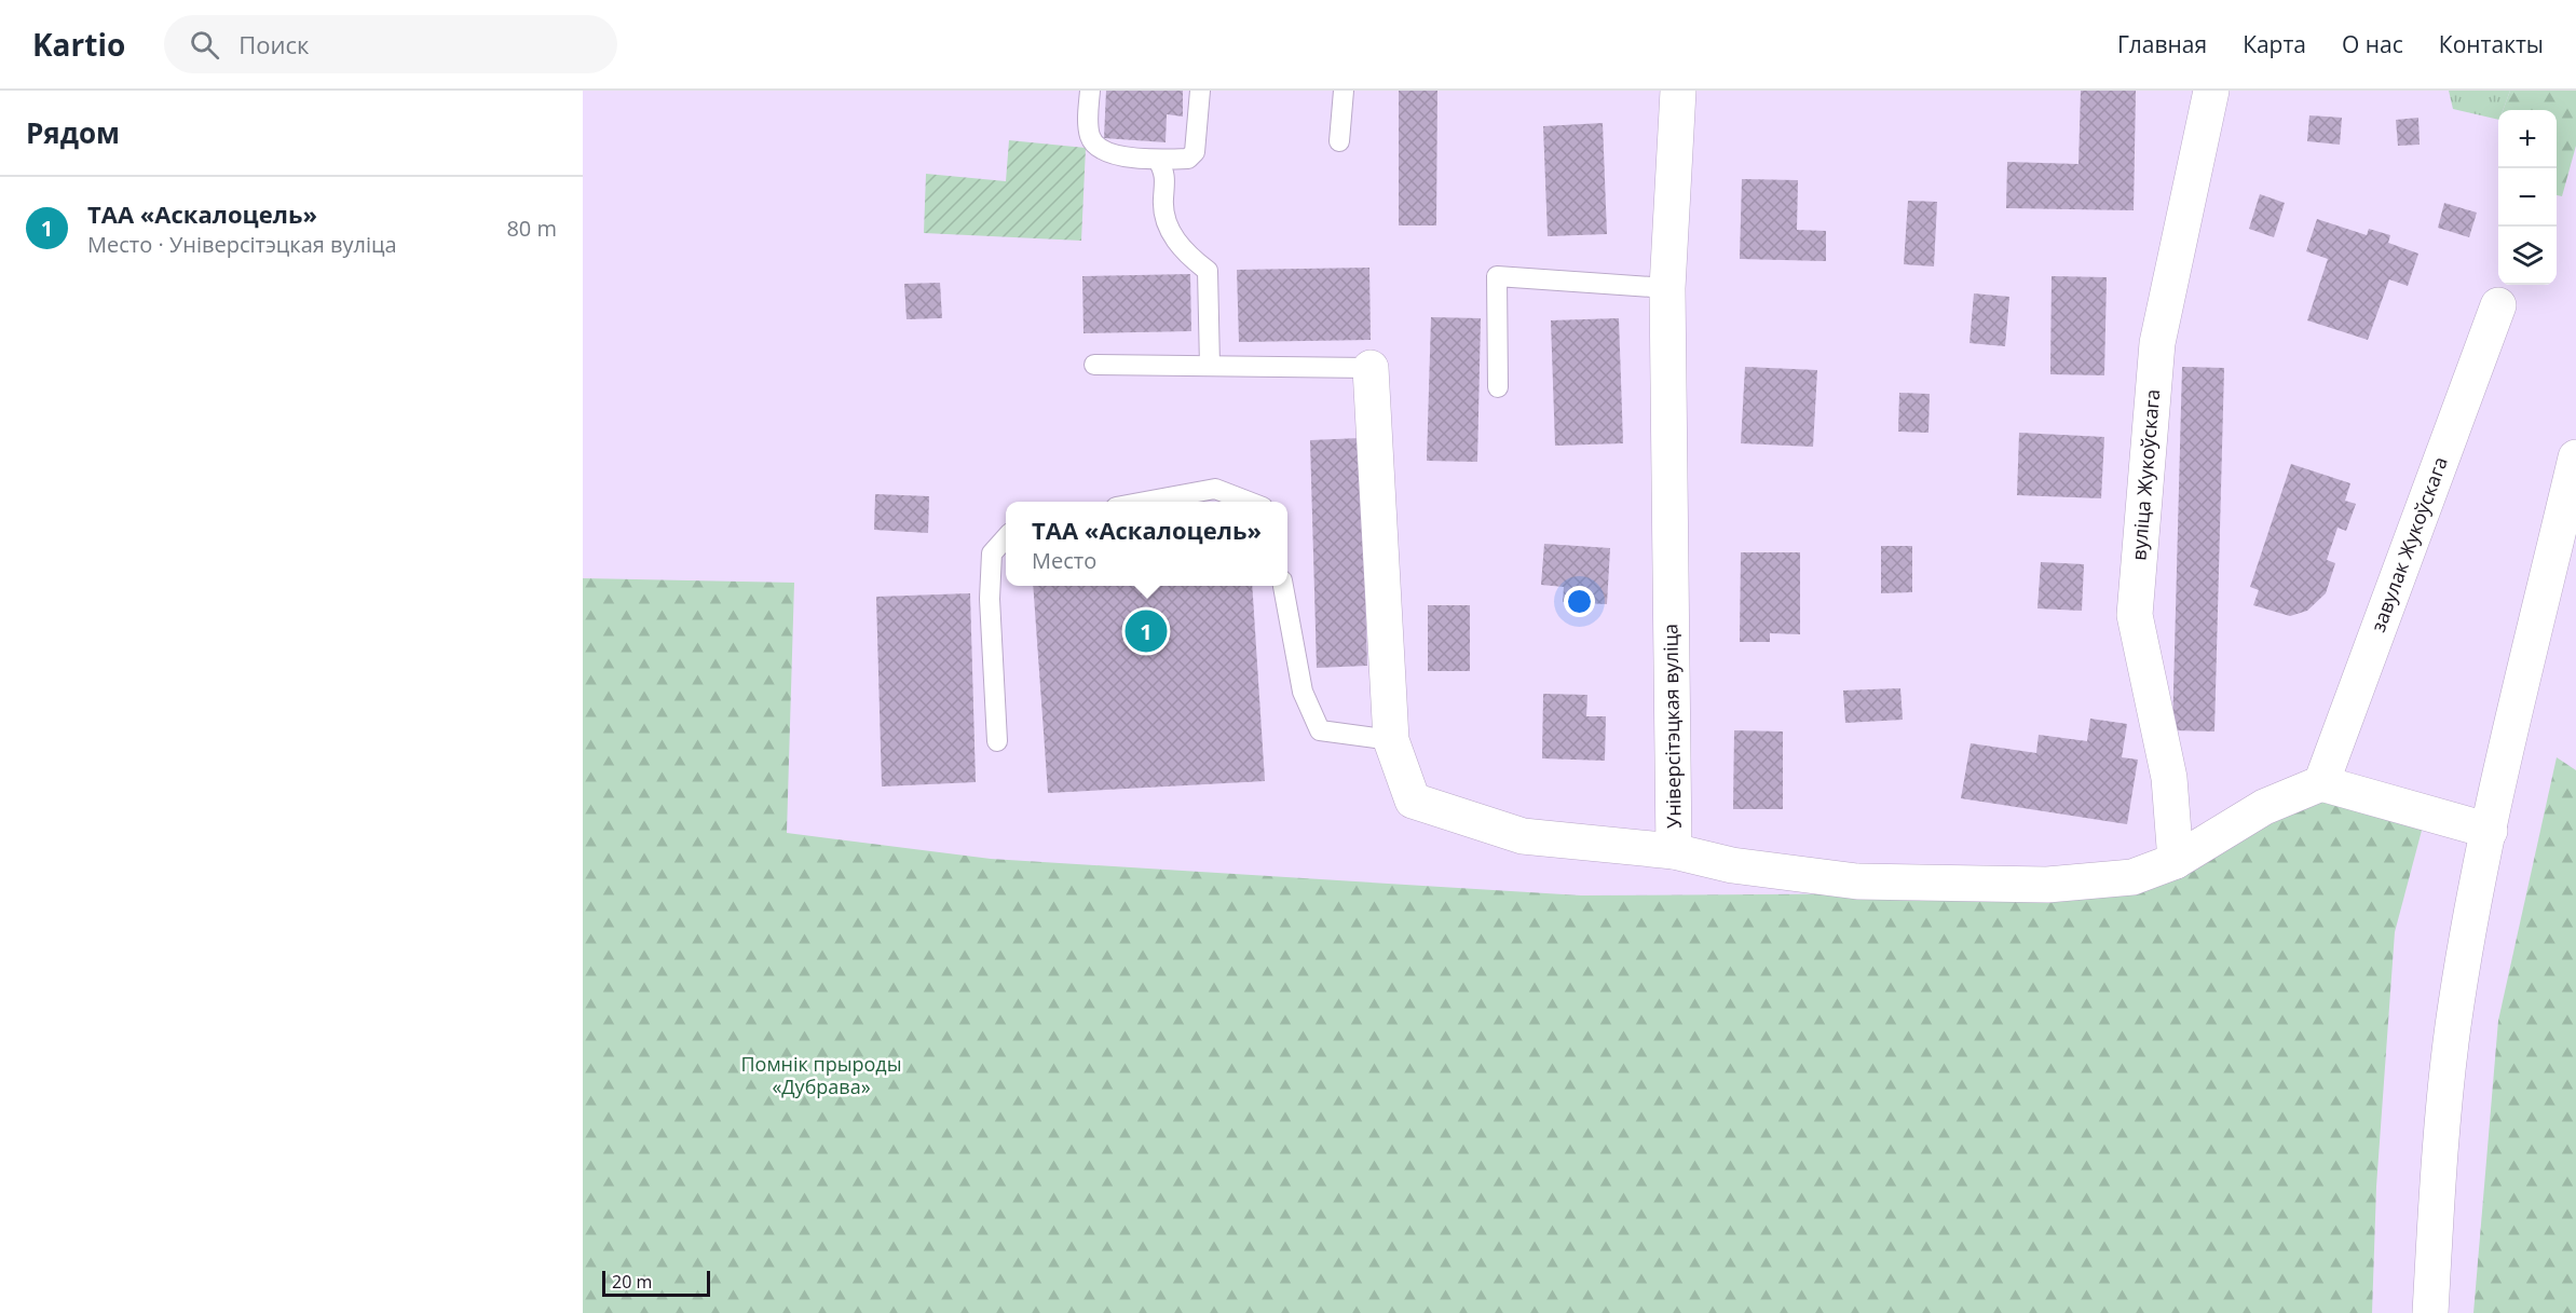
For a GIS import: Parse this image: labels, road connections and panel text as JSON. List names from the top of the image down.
{
  "streets": {
    "street": ["вуліца Жукоўскага", "завулак Жукоўскага", "Універсітэцкая вуліца"]
  },
  "parks": ["Помнік прыроды «Дубрава»"],
  "scale_bar": "20 m",
  "page": {
    "header": "Kartio",
    "search": "Поиск",
    "nav": [
      "Главная",
      "Карта",
      "О нас",
      "Контакты"
    ],
    "heading": "Рядом",
    "map_buttons": ["+", "−"],
    "list": [
      {
        "mark": "1",
        "name": "ТАА «Аскалоцель»",
        "note": "Место · Універсітэцкая вуліца",
        "value": "80 m"
      }
    ],
    "popup": ["ТАА «Аскалоцель»", "Место"],
    "pins": "1",
    "scale": "20 m"
  }
}
